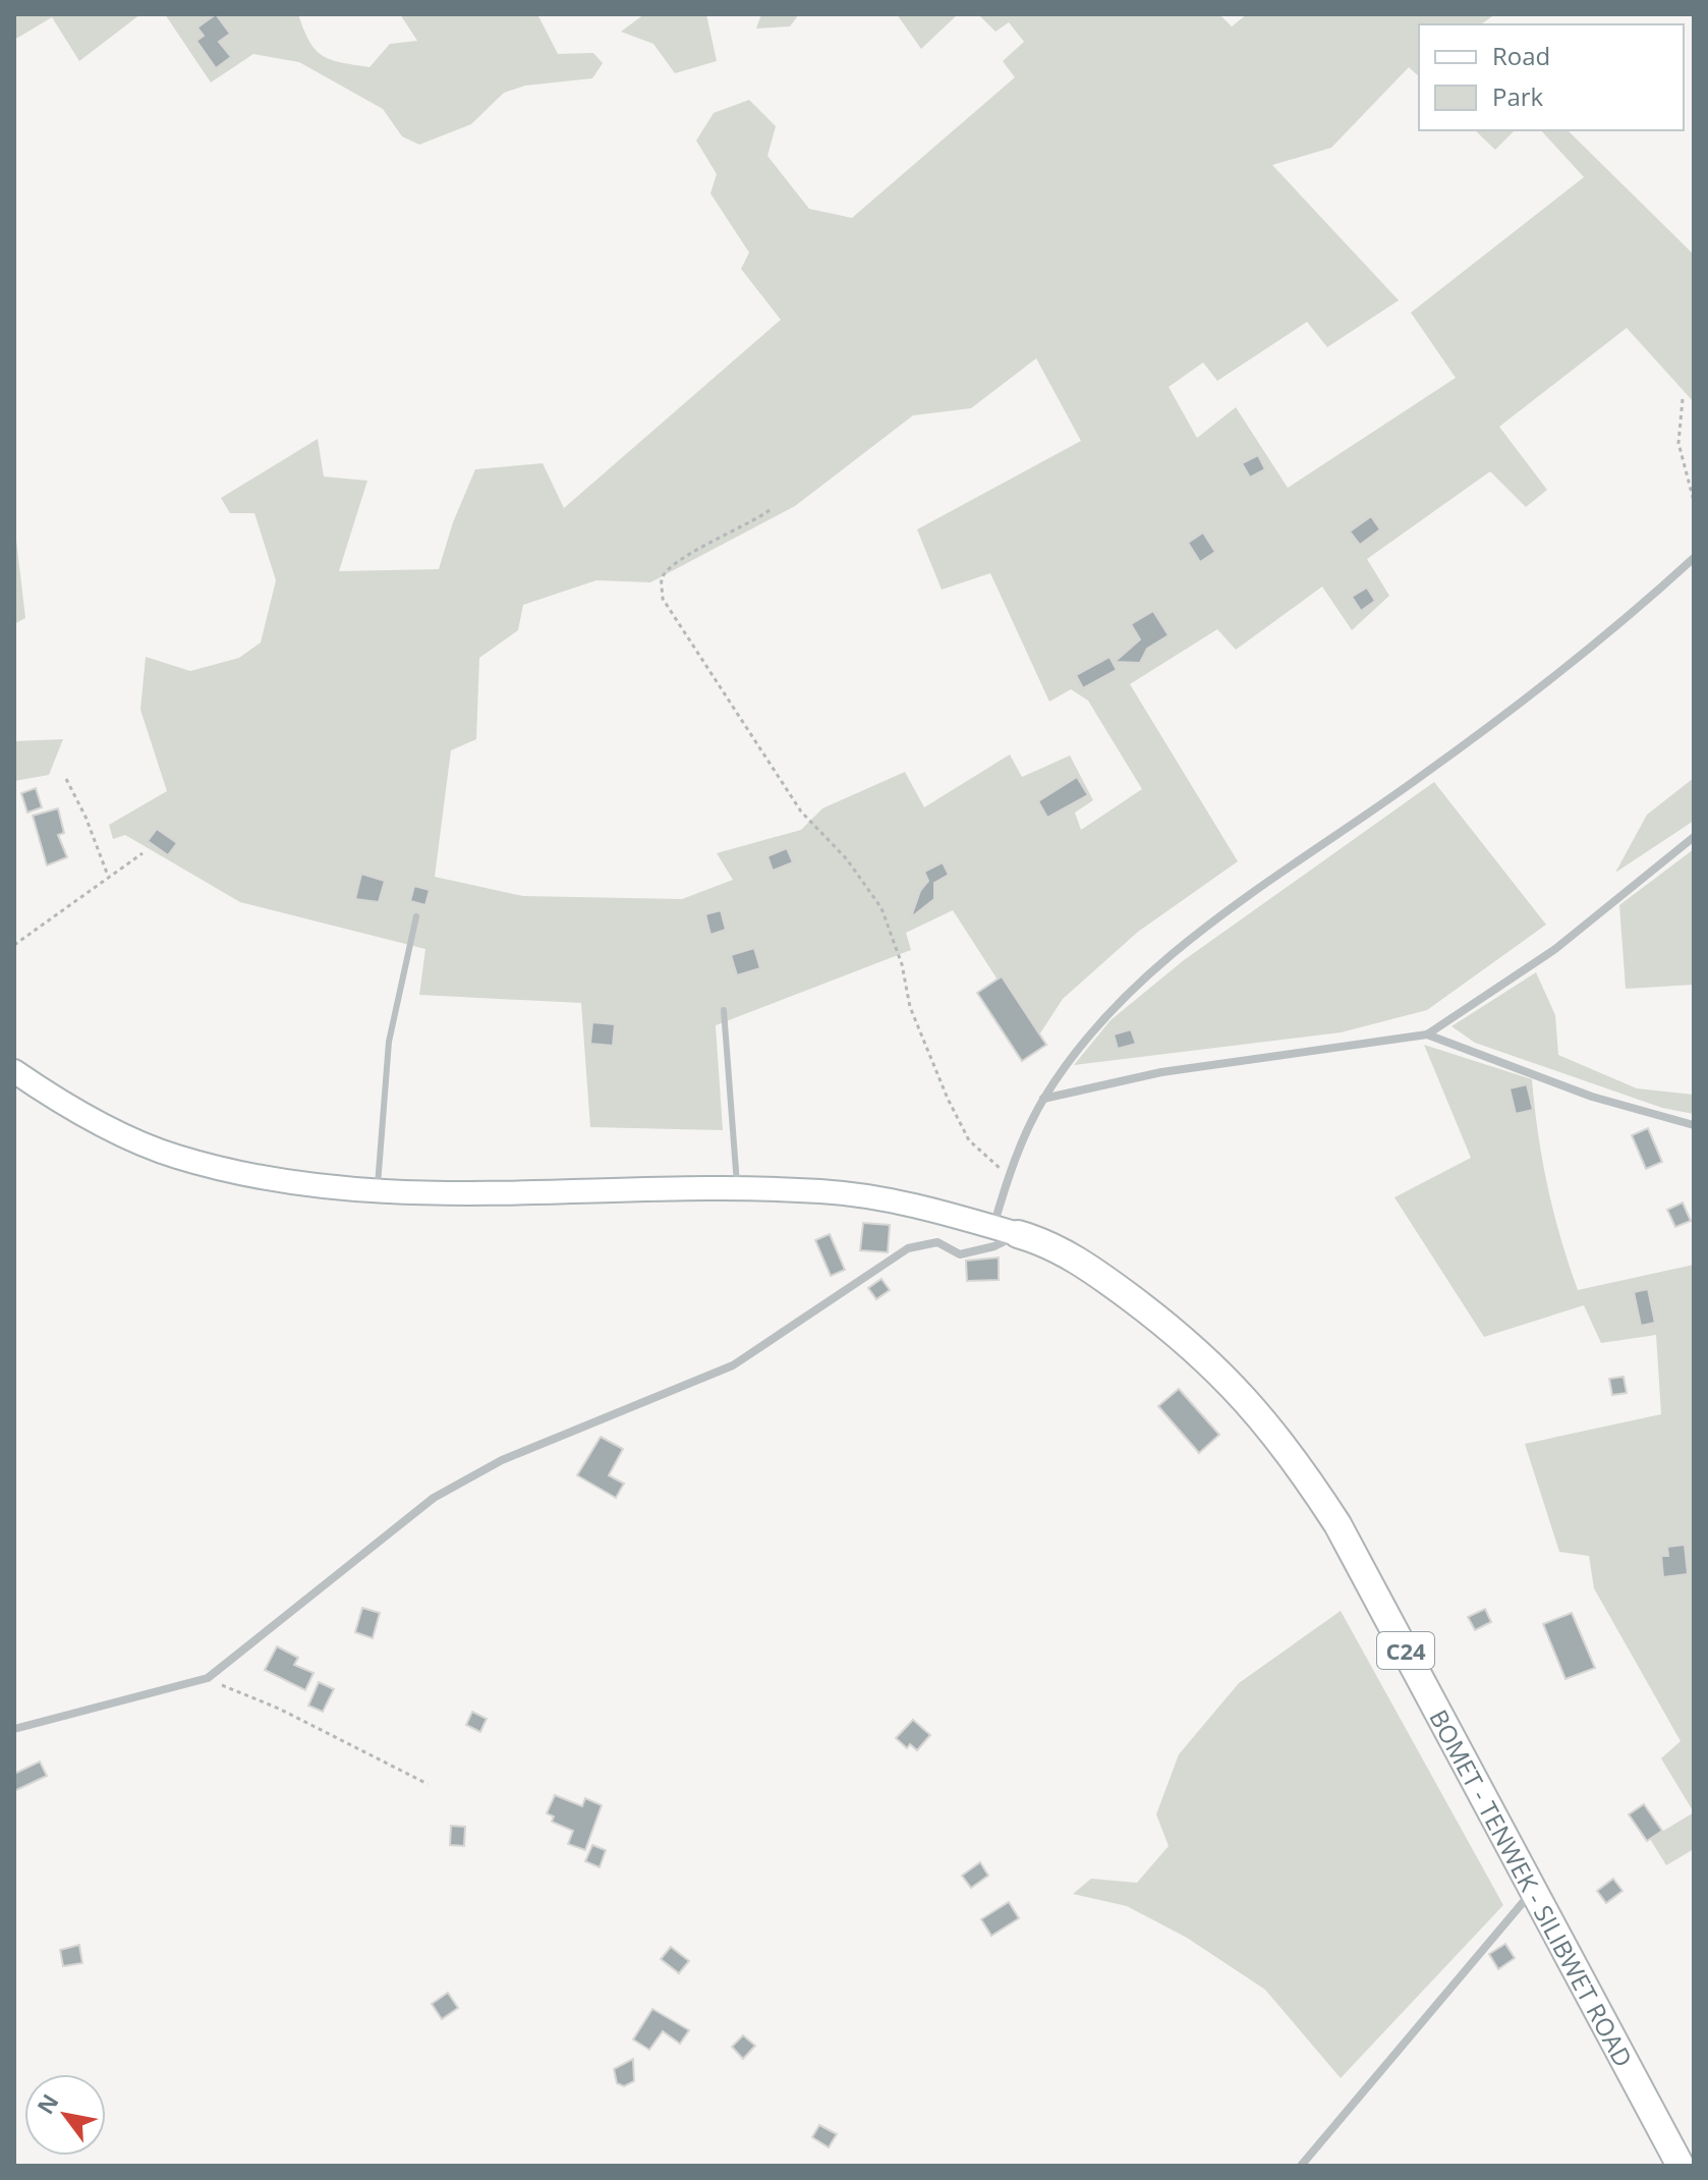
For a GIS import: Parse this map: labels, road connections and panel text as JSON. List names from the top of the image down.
{
  "streets": {
    "main road": ["C24", "BOMET - TENWEK - SILIBWET ROAD"]
  },
  "crossings": [
    ["C24", "BOMET - TENWEK - SILIBWET ROAD"]
  ],
  "legend": ["Road", "Park"],
  "north": "top left"
}
